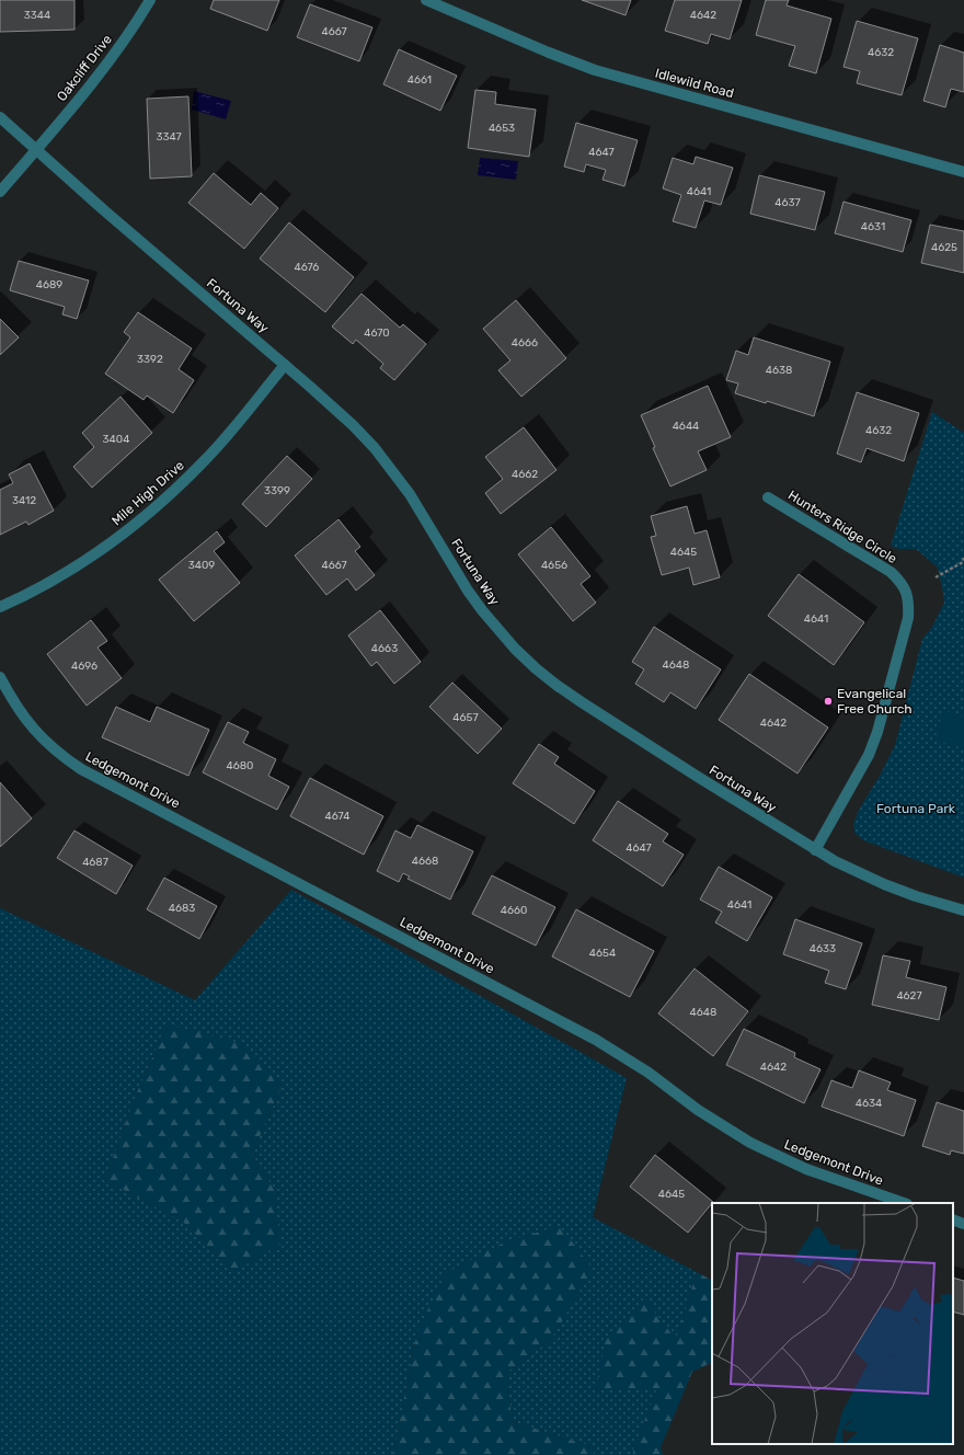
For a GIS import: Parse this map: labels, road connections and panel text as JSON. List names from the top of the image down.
{
  "streets": {
    "street": [
      "Oakcliff Drive",
      "Idlewild Road",
      "Fortuna Way",
      "Mile High Drive",
      "Hunters Ridge Circle",
      "Ledgemont Drive"
    ]
  },
  "crossings": [
    ["Oakcliff Drive", "Fortuna Way"],
    ["Fortuna Way", "Mile High Drive"],
    ["Fortuna Way", "Hunters Ridge Circle"]
  ],
  "parks": ["Fortuna Park"],
  "places": ["Evangelical Free Church"],
  "house_numbers": [
    "3344",
    "4642",
    "4667",
    "4632",
    "4661",
    "4653",
    "3347",
    "4647",
    "4641",
    "4637",
    "4631",
    "4625",
    "4676",
    "4689",
    "4670",
    "4666",
    "3392",
    "4638",
    "4644",
    "4632",
    "3404",
    "4662",
    "3399",
    "3412",
    "4645",
    "3409",
    "4667",
    "4656",
    "4641",
    "4663",
    "4648",
    "4696",
    "4657",
    "4642",
    "4680",
    "4674",
    "4647",
    "4668",
    "4687",
    "4641",
    "4683",
    "4660",
    "4633",
    "4654",
    "4627",
    "4648",
    "4642",
    "4634",
    "4645"
  ]
}
